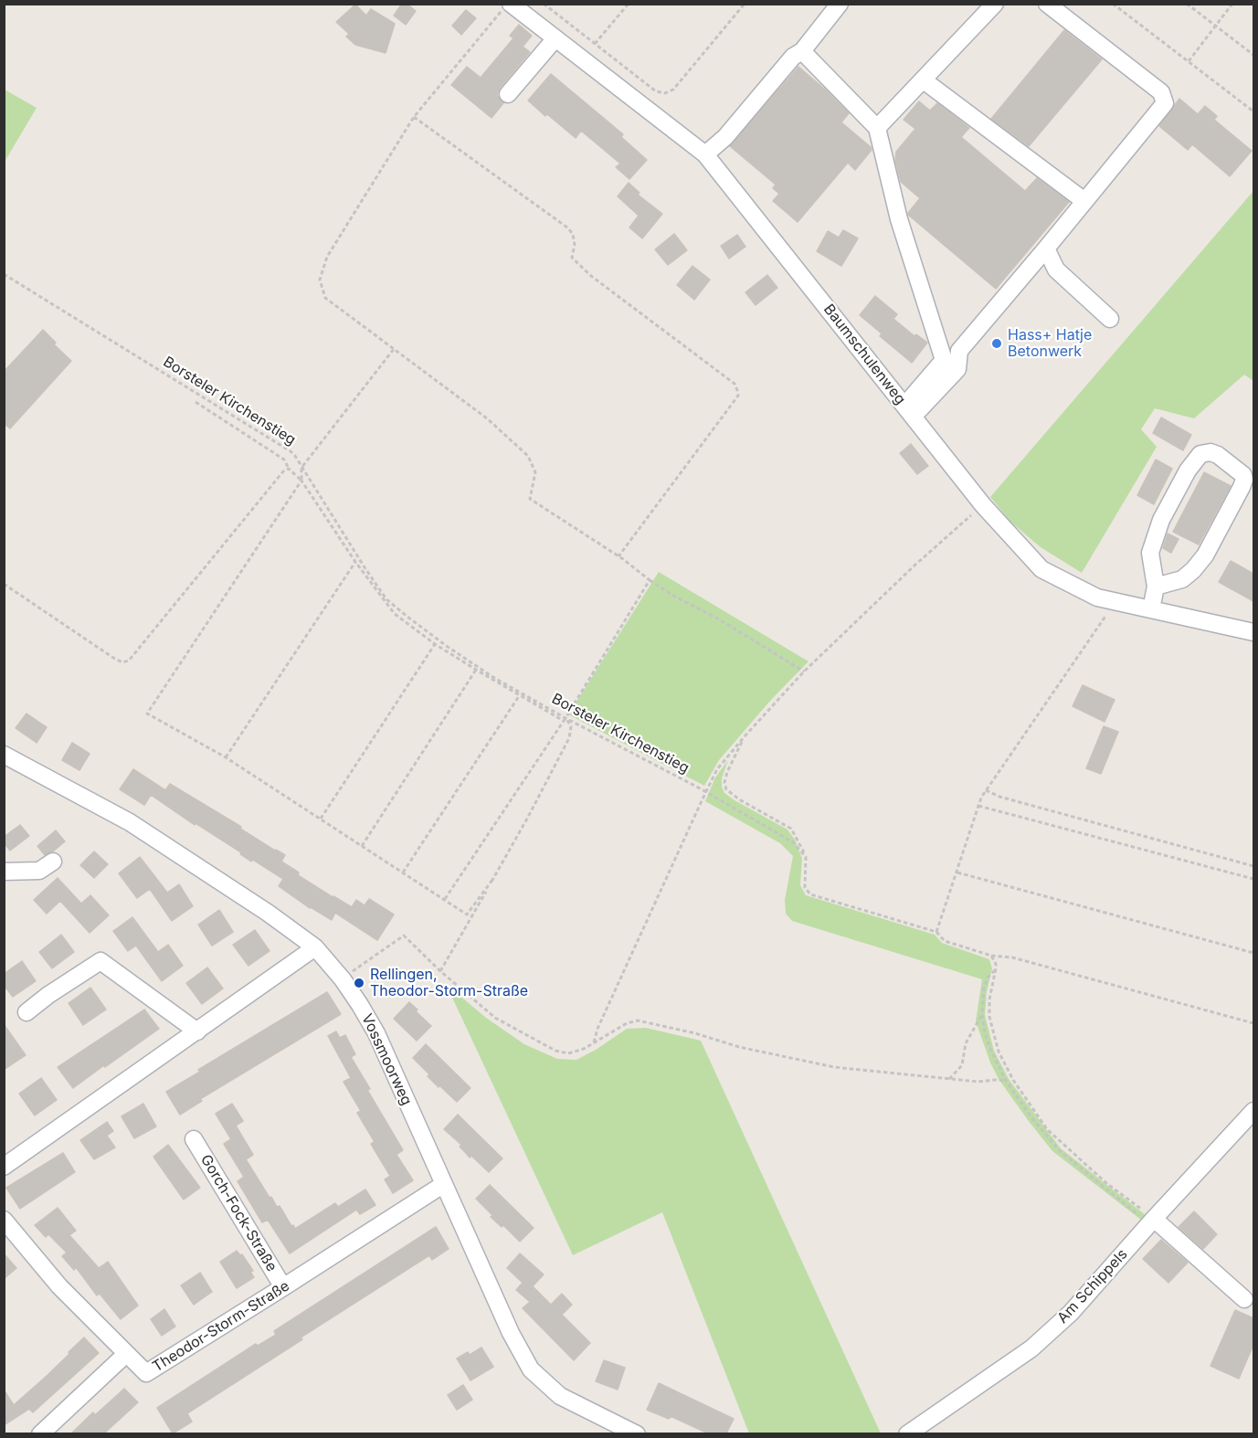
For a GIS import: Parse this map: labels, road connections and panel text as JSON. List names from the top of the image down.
{
  "streets": {
    "street": [
      "Baumschulenweg",
      "Vossmoorweg",
      "Gorch-Fock-Straße",
      "Am Schippels",
      "Theodor-Storm-Straße"
    ],
    "path": ["Borsteler Kirchenstieg"]
  },
  "crossings": [
    ["Vossmoorweg", "Theodor-Storm-Straße"],
    ["Gorch-Fock-Straße", "Theodor-Storm-Straße"]
  ],
  "places": ["Hass+ Hatje Betonwerk", "Rellingen, Theodor-Storm-Straße"]
}
